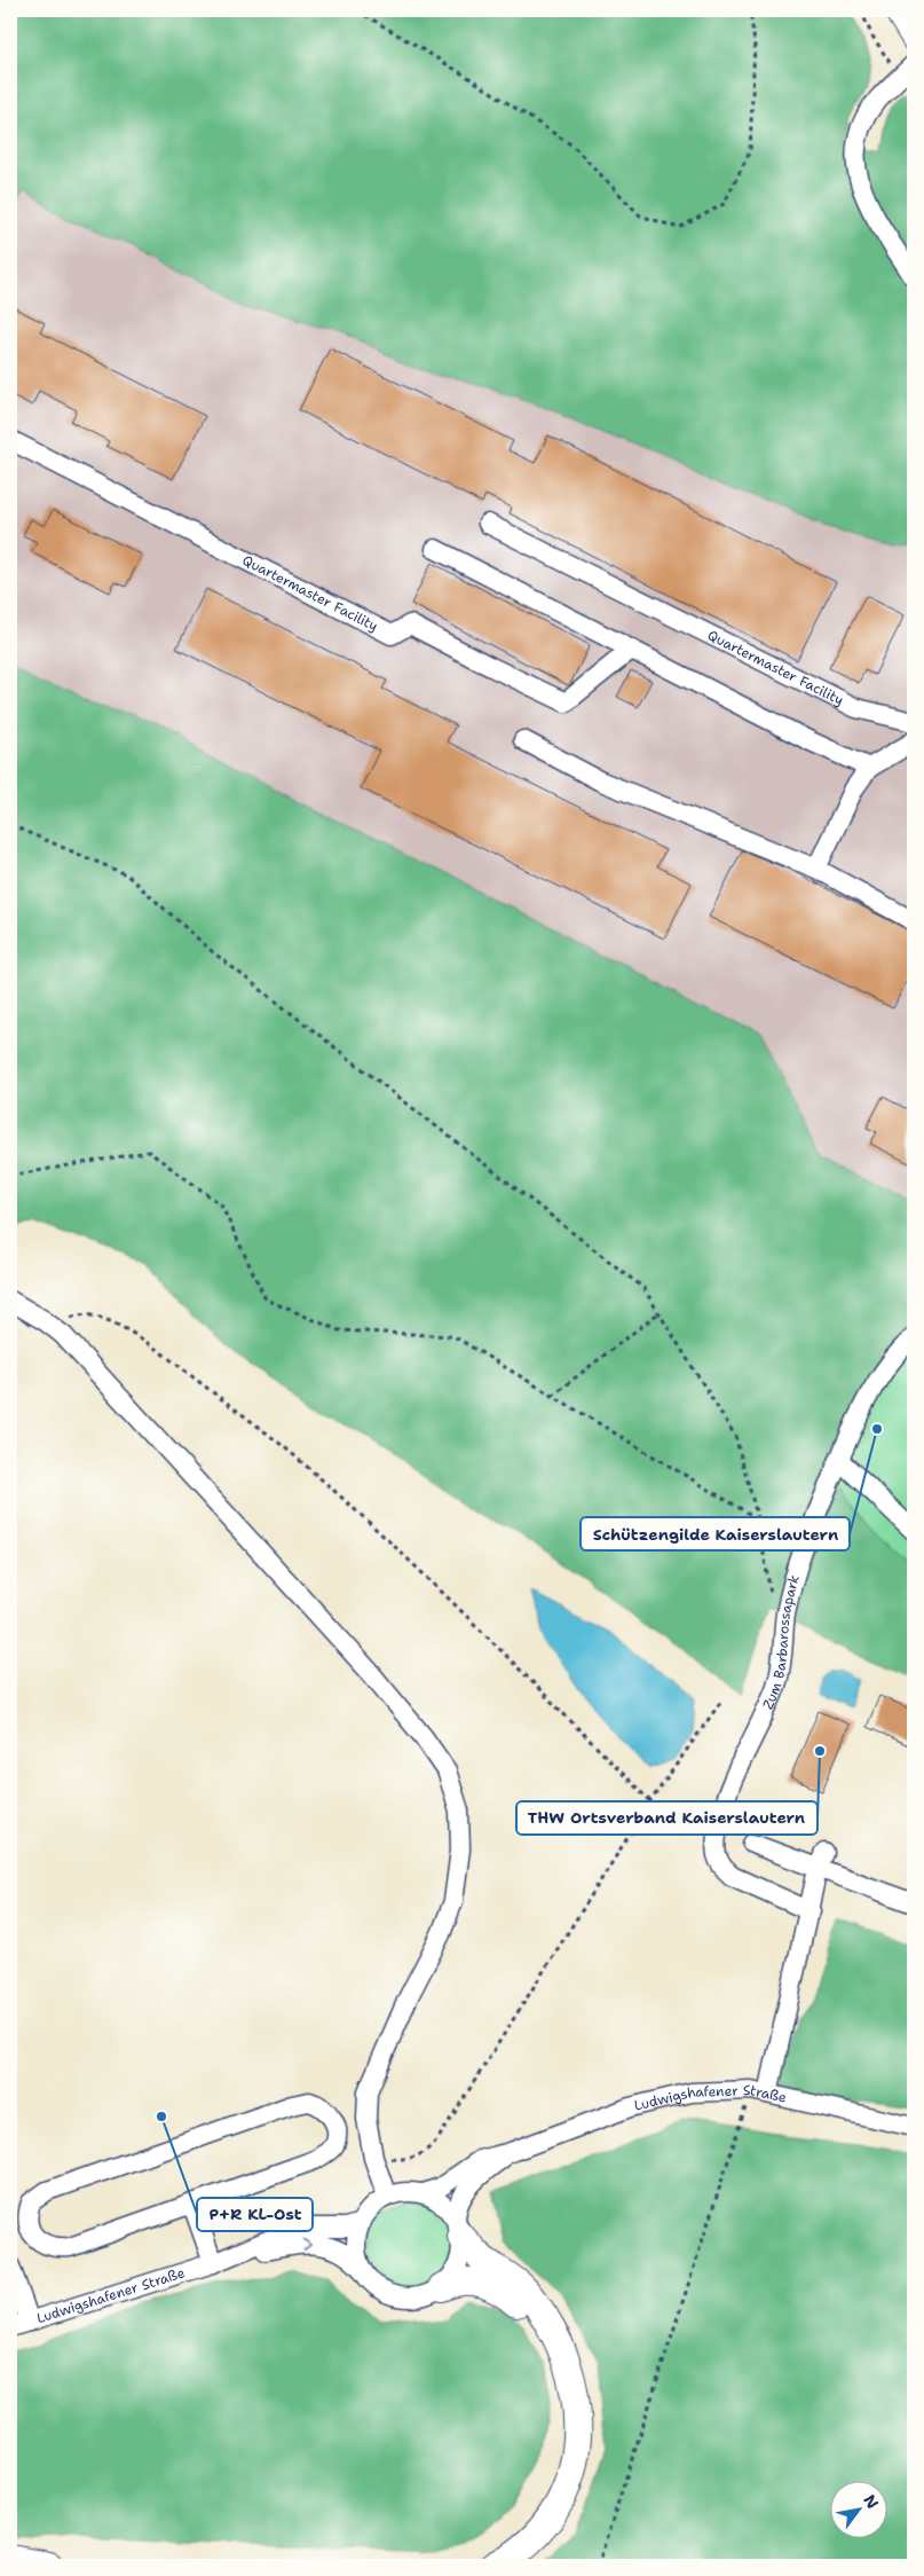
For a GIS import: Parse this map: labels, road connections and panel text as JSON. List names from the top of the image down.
{
  "streets": {
    "street": ["Quartermaster Facility", "Zum Barbarossapark", "Ludwigshafener Straße"]
  },
  "places": ["Schützengilde Kaiserslautern", "THW Ortsverband Kaiserslautern", "P+R KL-Ost"],
  "north": "top right"
}
